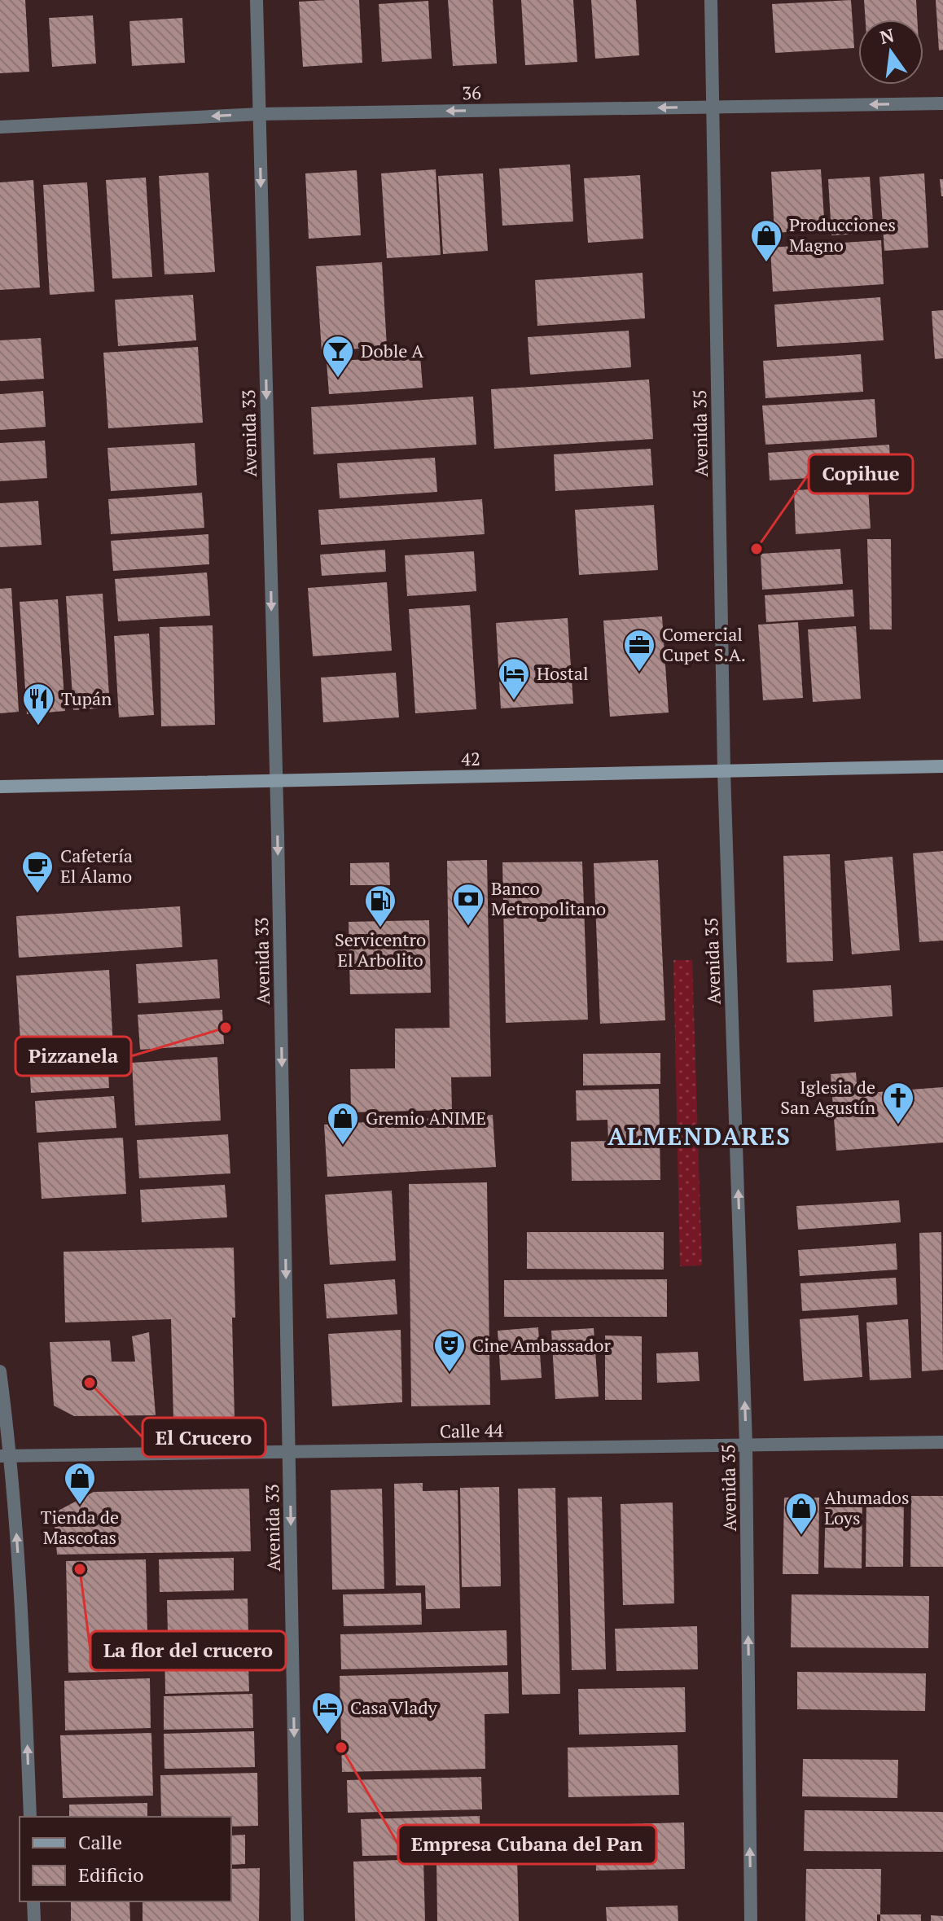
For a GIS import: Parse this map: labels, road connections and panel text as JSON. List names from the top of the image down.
{
  "streets": {
    "main road": ["42"],
    "street": [
      "36",
      "Avenida 33",
      "Avenida 35",
      "Calle 44"
    ]
  },
  "crossings": [
    ["36", "Avenida 33"],
    ["36", "Avenida 35"],
    ["Avenida 33", "42"],
    ["Avenida 33", "Calle 44"],
    ["Avenida 35", "42"],
    ["Avenida 35", "Calle 44"]
  ],
  "one_way": ["36", "Avenida 33", "Avenida 35"],
  "districts": ["ALMENDARES"],
  "places": {
    "shop": [
      "Producciones Magno",
      "Gremio ANIME",
      "Tienda de Mascotas",
      "Ahumados Loys"
    ],
    "bar": ["Doble A"],
    "other": [
      "Copihue",
      "Pizzanela",
      "El Crucero",
      "La flor del crucero",
      "Empresa Cubana del Pan"
    ],
    "office": ["Comercial Cupet S.A."],
    "hotel": ["Hostal", "Casa Vlady"],
    "restaurant": ["Tupán"],
    "cafe": ["Cafetería El Álamo"],
    "bank": ["Banco Metropolitano"],
    "fuel station": ["Servicentro El Arbolito"],
    "church": ["Iglesia de San Agustín"],
    "theatre": ["Cine Ambassador"]
  },
  "legend": ["Calle", "Edificio"],
  "north": "top"
}
